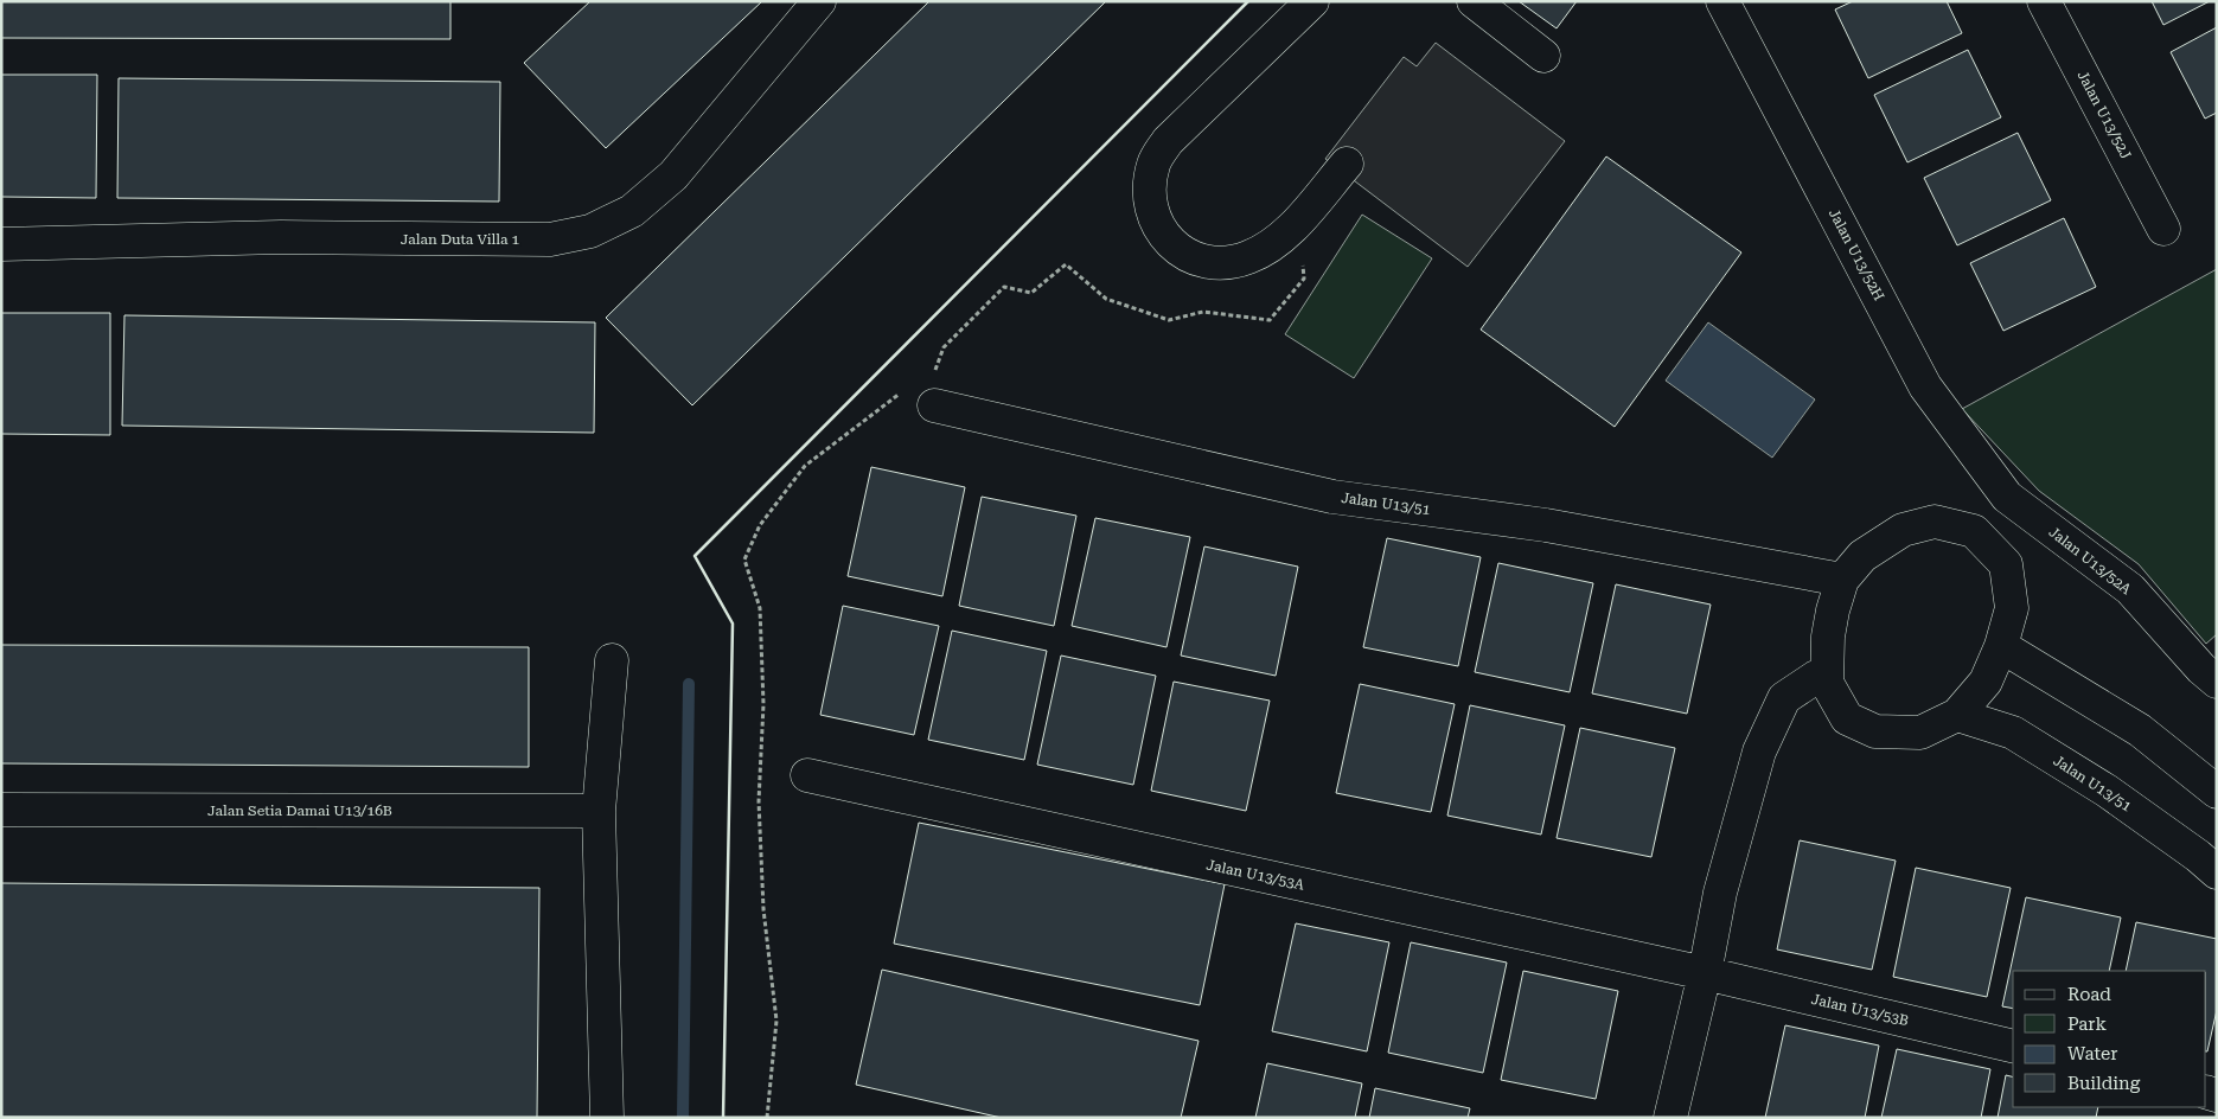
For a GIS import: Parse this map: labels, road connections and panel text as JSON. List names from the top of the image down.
{
  "streets": {
    "street": [
      "Jalan U13/52J",
      "Jalan Duta Villa 1",
      "Jalan U13/52H",
      "Jalan U13/51",
      "Jalan U13/52A",
      "Jalan Setia Damai U13/16B",
      "Jalan U13/53A",
      "Jalan U13/53B"
    ]
  },
  "crossings": [
    ["Jalan U13/52H", "Jalan U13/52A"],
    ["Jalan U13/53A", "Jalan U13/53B"]
  ],
  "legend": [
    "Road",
    "Park",
    "Water",
    "Building"
  ]
}
